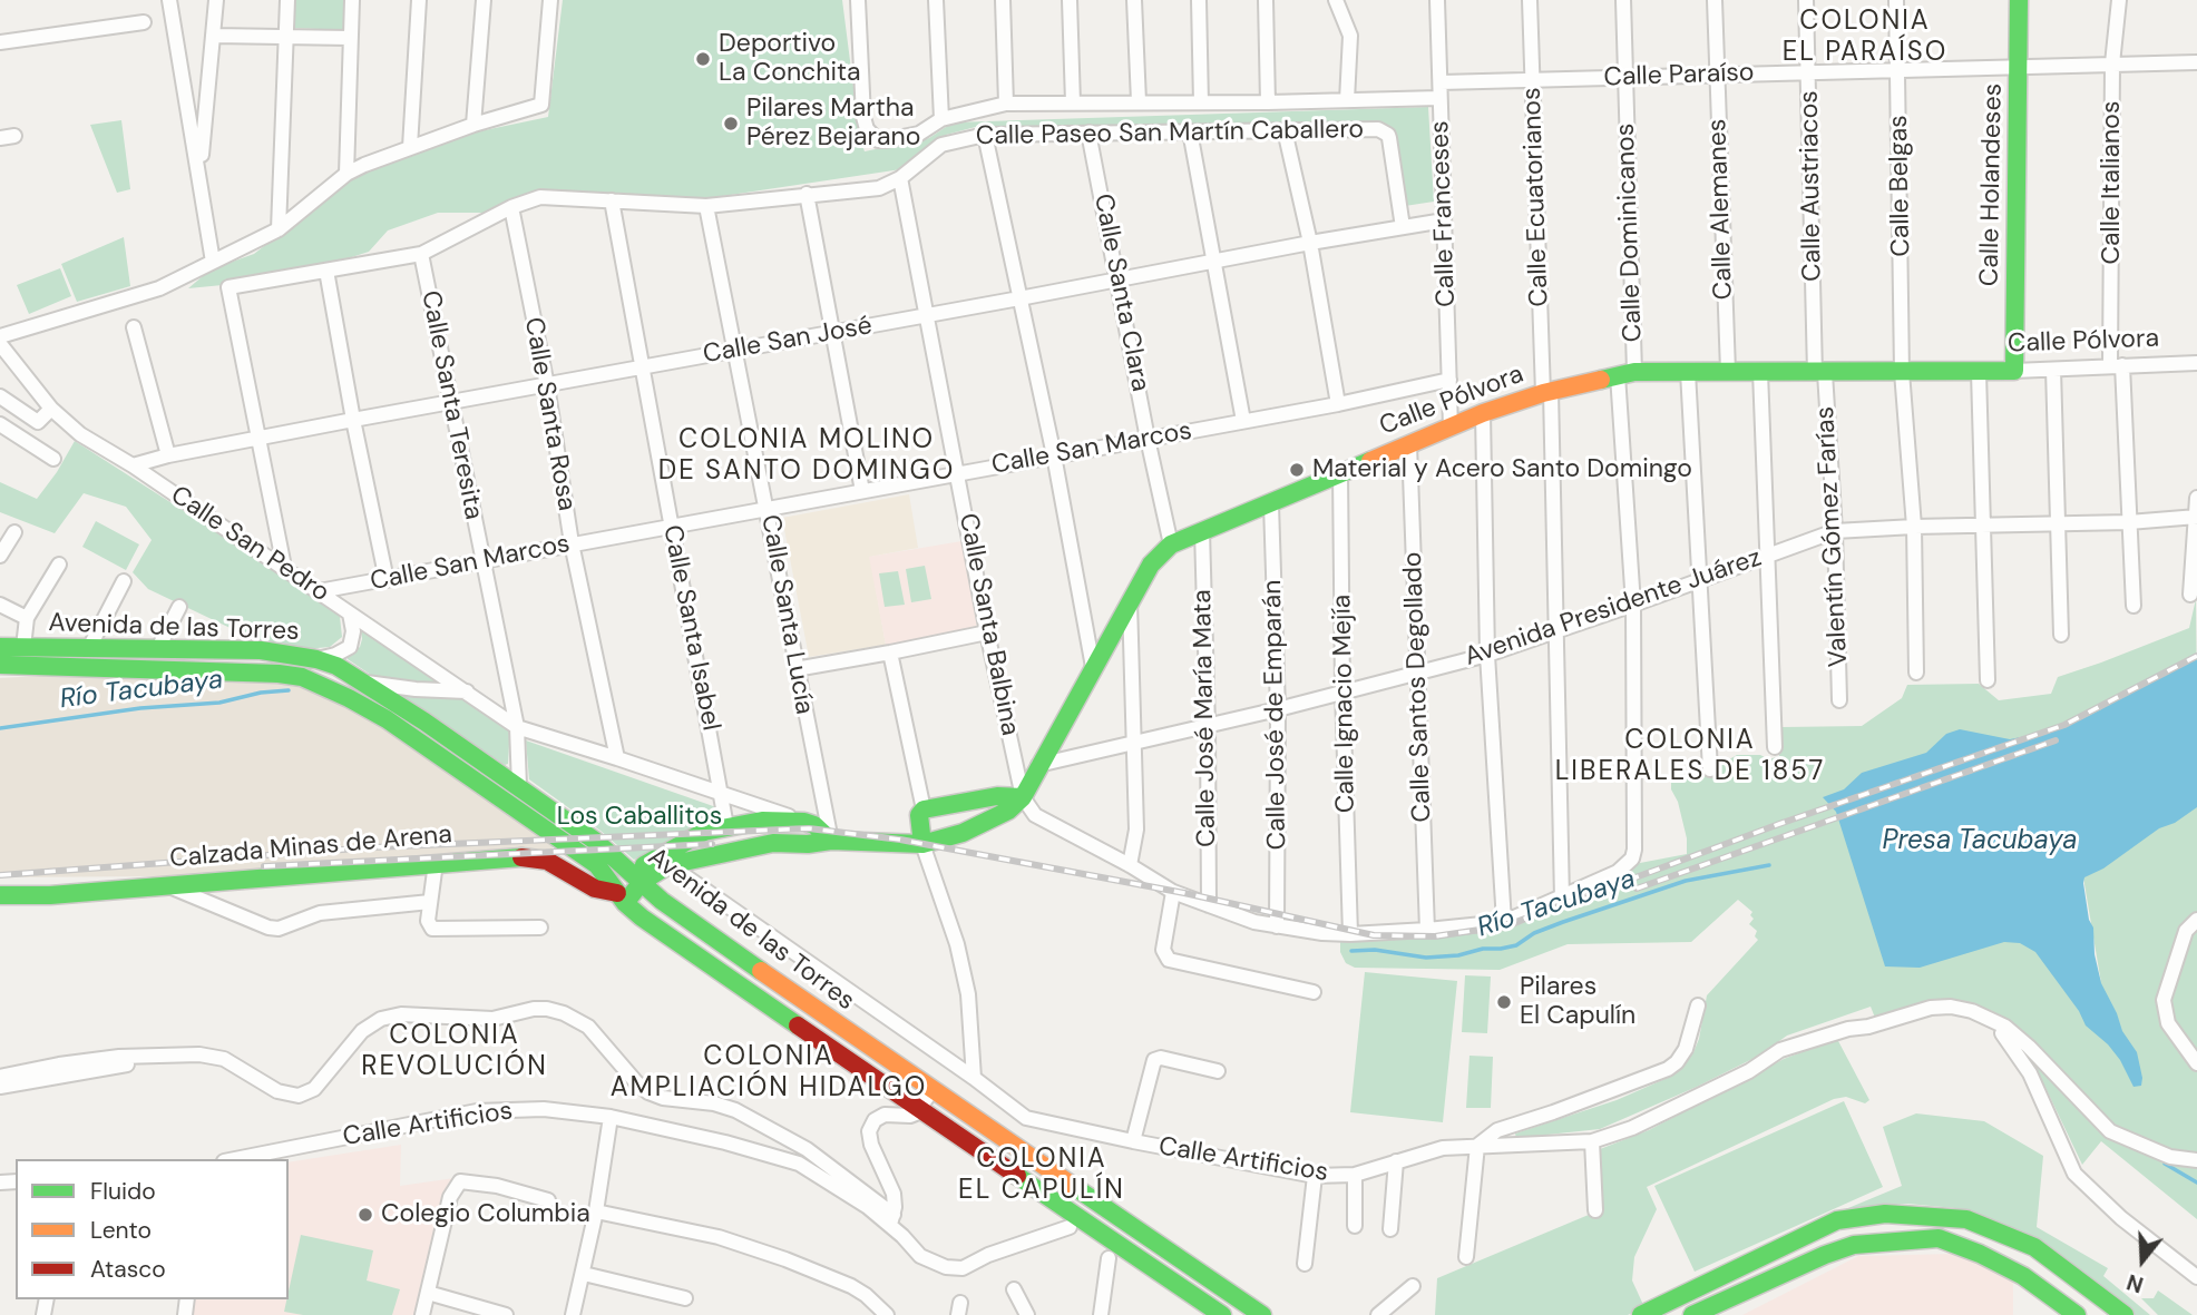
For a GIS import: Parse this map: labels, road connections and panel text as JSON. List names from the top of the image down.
{
  "streets": {
    "street": [
      "Calle Paraíso",
      "Calle Paseo San Martín Caballero",
      "Calle Italianos",
      "Calle Holandeses",
      "Calle Austriacos",
      "Calle Belgas",
      "Calle Ecuatorianos",
      "Calle Alemanes",
      "Calle Franceses",
      "Calle Dominicanos",
      "Calle Santa Clara",
      "Calle San José",
      "Calle Pólvora",
      "Calle Santa Teresita",
      "Calle Santa Rosa",
      "Calle San Marcos",
      "Valentín Gómez Farías",
      "Calle San Pedro",
      "Avenida Presidente Juárez",
      "Calle Santa Lucía",
      "Calle Santa Balbina",
      "Avenida de las Torres",
      "Calle Santa Isabel",
      "Calle Santos Degollado",
      "Calle Ignacio Mejía",
      "Calle José de Emparán",
      "Calle José María Mata",
      "Calzada Minas de Arena",
      "Calle Artificios"
    ]
  },
  "crossings": [
    ["Calle Paraíso", "Calle Italianos"],
    ["Calle Paraíso", "Calle Holandeses"],
    ["Calle Paraíso", "Calle Austriacos"],
    ["Calle Paraíso", "Calle Belgas"],
    ["Calle Paraíso", "Calle Ecuatorianos"],
    ["Calle Paraíso", "Calle Alemanes"],
    ["Calle Paraíso", "Calle Franceses"],
    ["Calle Paraíso", "Calle Dominicanos"],
    ["Calle Paseo San Martín Caballero", "Calle Santa Clara"],
    ["Calle Paseo San Martín Caballero", "Calle San José"],
    ["Calle Paseo San Martín Caballero", "Calle Santa Rosa"],
    ["Calle Paseo San Martín Caballero", "Calle Santa Lucía"],
    ["Calle Paseo San Martín Caballero", "Calle Santa Balbina"],
    ["Calle Paseo San Martín Caballero", "Calle Santa Isabel"],
    ["Calle Italianos", "Calle Pólvora"],
    ["Calle Italianos", "Avenida Presidente Juárez"],
    ["Calle Holandeses", "Calle Pólvora"],
    ["Calle Austriacos", "Calle Pólvora"],
    ["Calle Austriacos", "Valentín Gómez Farías"],
    ["Calle Belgas", "Calle Pólvora"],
    ["Calle Belgas", "Avenida Presidente Juárez"],
    ["Calle Ecuatorianos", "Calle Dominicanos"],
    ["Calle Ecuatorianos", "Calle Pólvora"],
    ["Calle Ecuatorianos", "Avenida Presidente Juárez"],
    ["Calle Alemanes", "Calle Pólvora"],
    ["Calle Franceses", "Calle San José"],
    ["Calle Franceses", "Calle Pólvora"],
    ["Calle Franceses", "Calle San Marcos"],
    ["Calle Dominicanos", "Calle Pólvora"],
    ["Calle Dominicanos", "Avenida Presidente Juárez"],
    ["Calle Santa Clara", "Calle San José"],
    ["Calle Santa Clara", "Calle Pólvora"],
    ["Calle Santa Clara", "Calle San Marcos"],
    ["Calle San José", "Calle Santa Teresita"],
    ["Calle San José", "Calle Santa Rosa"],
    ["Calle San José", "Calle San Pedro"],
    ["Calle San José", "Calle Santa Lucía"],
    ["Calle San José", "Calle Santa Balbina"],
    ["Calle San José", "Calle Santa Isabel"],
    ["Calle Pólvora", "Valentín Gómez Farías"],
    ["Calle Pólvora", "Avenida Presidente Juárez"],
    ["Calle Pólvora", "Calle Santa Balbina"],
    ["Calle Pólvora", "Calle Santos Degollado"],
    ["Calle Pólvora", "Calle Ignacio Mejía"],
    ["Calle Pólvora", "Calle José de Emparán"],
    ["Calle Pólvora", "Calle José María Mata"],
    ["Calle Santa Teresita", "Calle San Marcos"],
    ["Calle Santa Teresita", "Calle San Pedro"],
    ["Calle Santa Teresita", "Avenida de las Torres"],
    ["Calle Santa Rosa", "Calle San Marcos"],
    ["Calle Santa Rosa", "Calle San Pedro"],
    ["Calle San Marcos", "Calle San Pedro"],
    ["Calle San Marcos", "Calle Santa Lucía"],
    ["Calle San Marcos", "Calle Santa Balbina"],
    ["Calle San Marcos", "Calle Santa Isabel"],
    ["Valentín Gómez Farías", "Avenida Presidente Juárez"],
    ["Calle San Pedro", "Calle Santa Isabel"],
    ["Avenida Presidente Juárez", "Calle Santos Degollado"],
    ["Avenida Presidente Juárez", "Calle Ignacio Mejía"],
    ["Avenida Presidente Juárez", "Calle José de Emparán"],
    ["Avenida Presidente Juárez", "Calle José María Mata"],
    ["Avenida de las Torres", "Calzada Minas de Arena"]
  ],
  "districts": [
    "COLONIA EL PARAÍSO",
    "COLONIA MOLINO DE SANTO DOMINGO",
    "COLONIA LIBERALES DE 1857",
    "COLONIA REVOLUCIÓN",
    "COLONIA AMPLIACIÓN HIDALGO",
    "COLONIA EL CAPULÍN"
  ],
  "water": ["Río Tacubaya", "Presa Tacubaya"],
  "parks": ["Los Caballitos"],
  "places": [
    "Deportivo La Conchita",
    "Pilares Martha Pérez Bejarano",
    "Material y Acero Santo Domingo",
    "Pilares El Capulín",
    "Colegio Columbia"
  ],
  "legend": ["Fluido", "Lento", "Atasco"],
  "north": "bottom"
}
